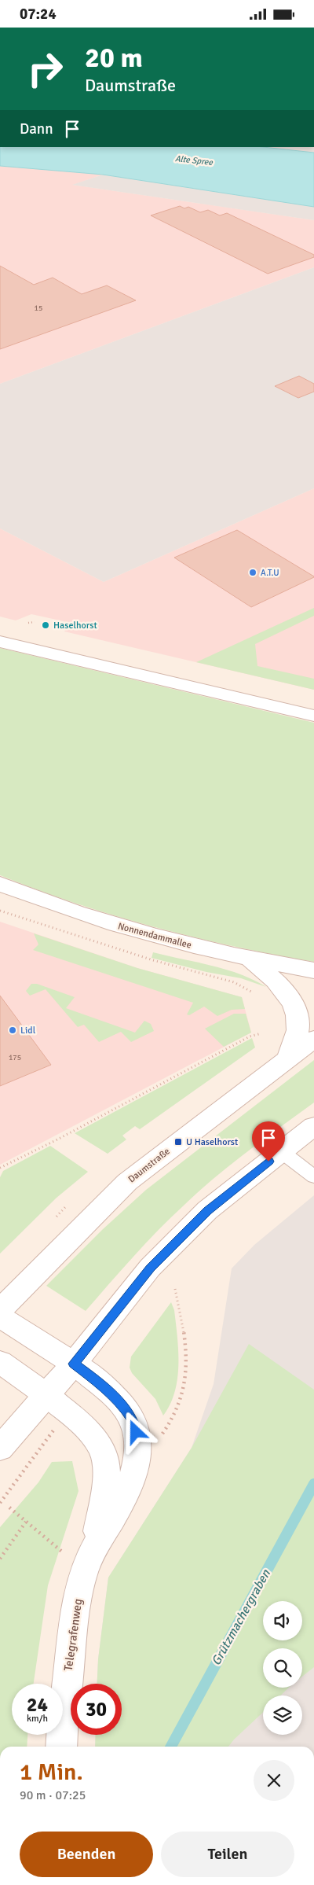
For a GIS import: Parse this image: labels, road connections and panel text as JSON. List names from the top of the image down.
{
  "streets": {
    "main road": ["Nonnendammallee", "Daumstraße", "Telegrafenweg"]
  },
  "water": ["Alte Spree", "Grützmachergraben"],
  "places": {
    "other": ["A.T.U", "Haselhorst", "Lidl"],
    "transit": ["U Haselhorst"]
  },
  "house_numbers": ["15", "175"],
  "page": {
    "status": "07:24",
    "turn": ["20 m", "Daumstraße"],
    "then": "Dann",
    "speed": "24 km/h",
    "limit": "30",
    "heading": ["1 Min.", "90 m · 07:25"],
    "buttons": ["Beenden", "Teilen"]
  }
}
